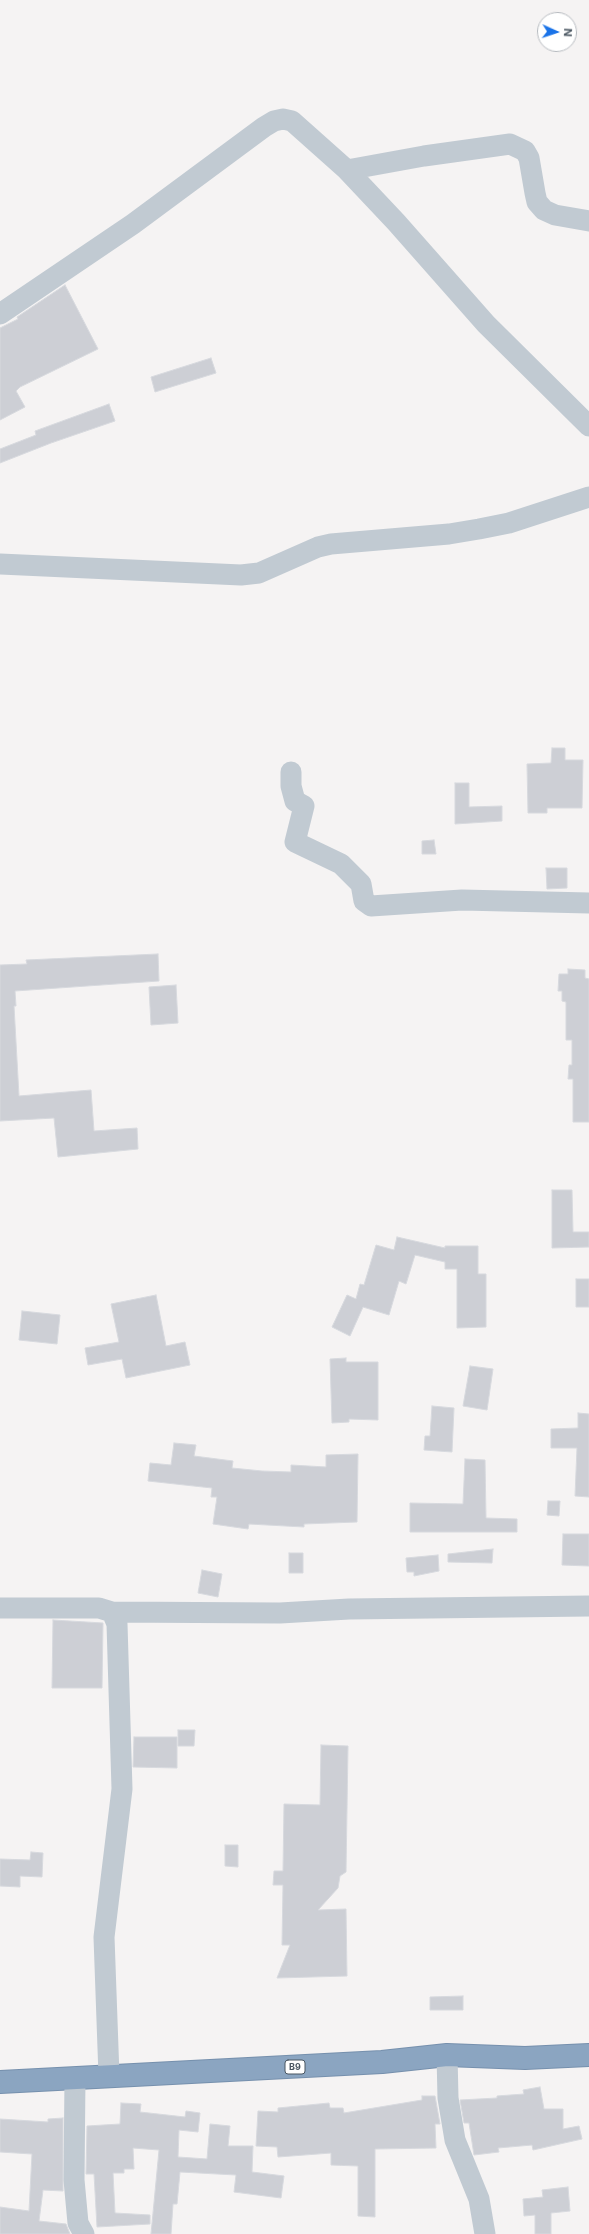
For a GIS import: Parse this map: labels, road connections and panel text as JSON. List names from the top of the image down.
{
  "streets": {
    "highway": ["B9"]
  },
  "north": "right"
}
